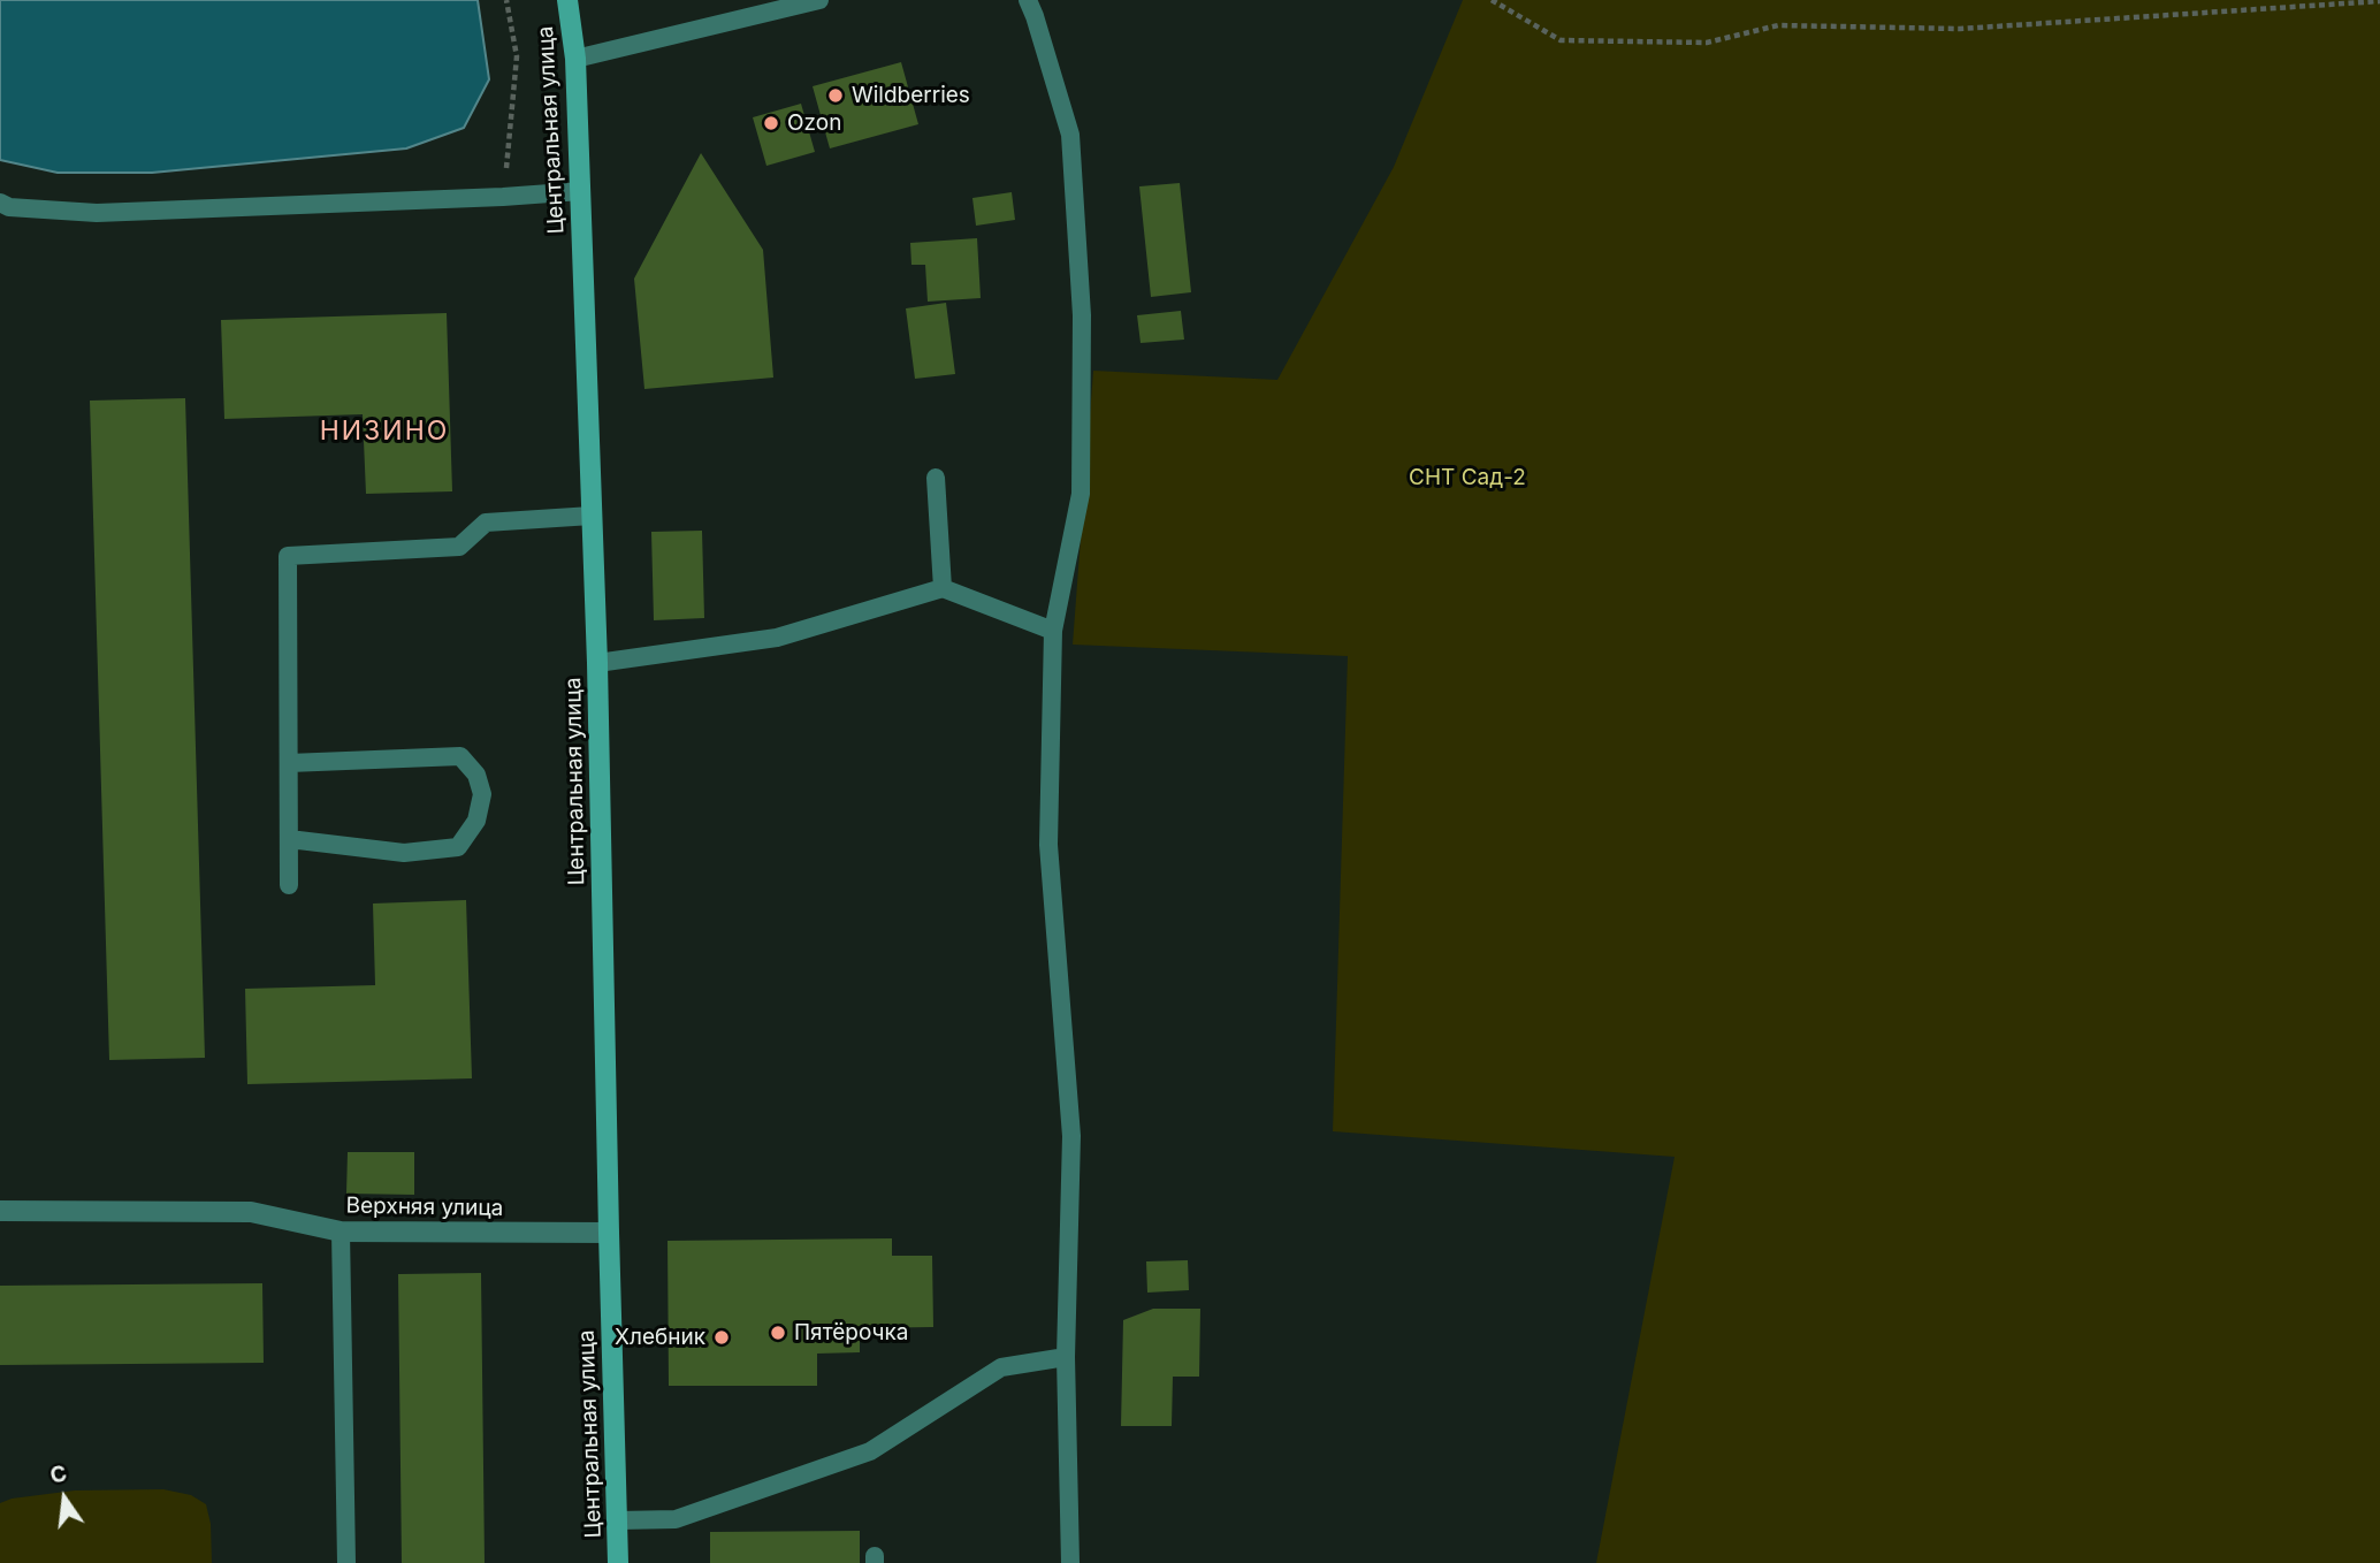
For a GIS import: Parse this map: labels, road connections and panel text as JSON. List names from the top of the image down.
{
  "streets": {
    "street": ["Центральная улица", "Верхняя улица"]
  },
  "crossings": [
    ["Центральная улица", "Верхняя улица"]
  ],
  "districts": ["НИЗИНО"],
  "parks": ["СНТ Сад-2"],
  "places": [
    "Wildberries",
    "Ozon",
    "Пятёрочка",
    "Хлебник"
  ],
  "north": "top"
}
